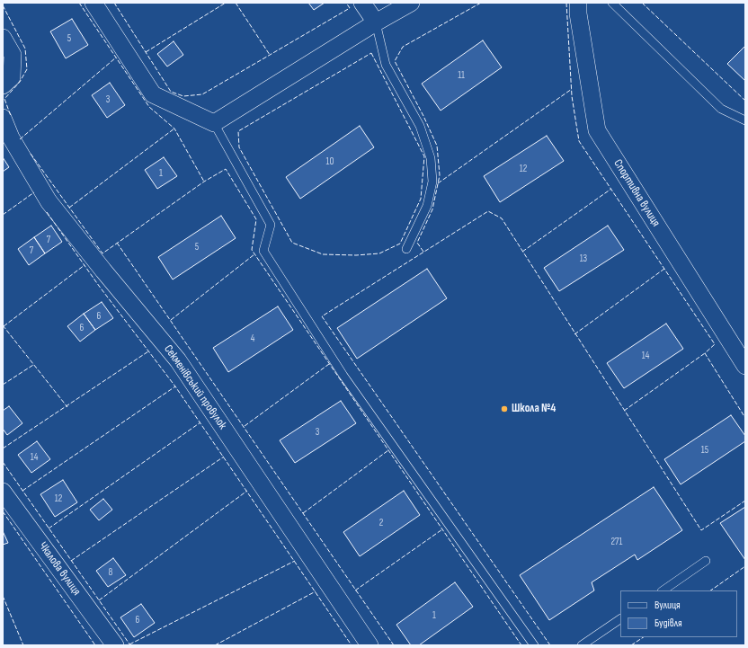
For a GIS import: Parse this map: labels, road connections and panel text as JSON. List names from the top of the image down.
{
  "streets": {
    "street": ["Спортивна вулиця", "Секменівський провулок", "Чкалова вулиця"]
  },
  "places": ["Школа №4"],
  "house_numbers": [
    "5",
    "11",
    "3",
    "10",
    "12",
    "1",
    "7",
    "5",
    "7",
    "13",
    "6",
    "6",
    "4",
    "14",
    "3",
    "15",
    "14",
    "12",
    "2",
    "271",
    "8",
    "1",
    "6"
  ],
  "legend": ["Вулиця", "Будівля"]
}
